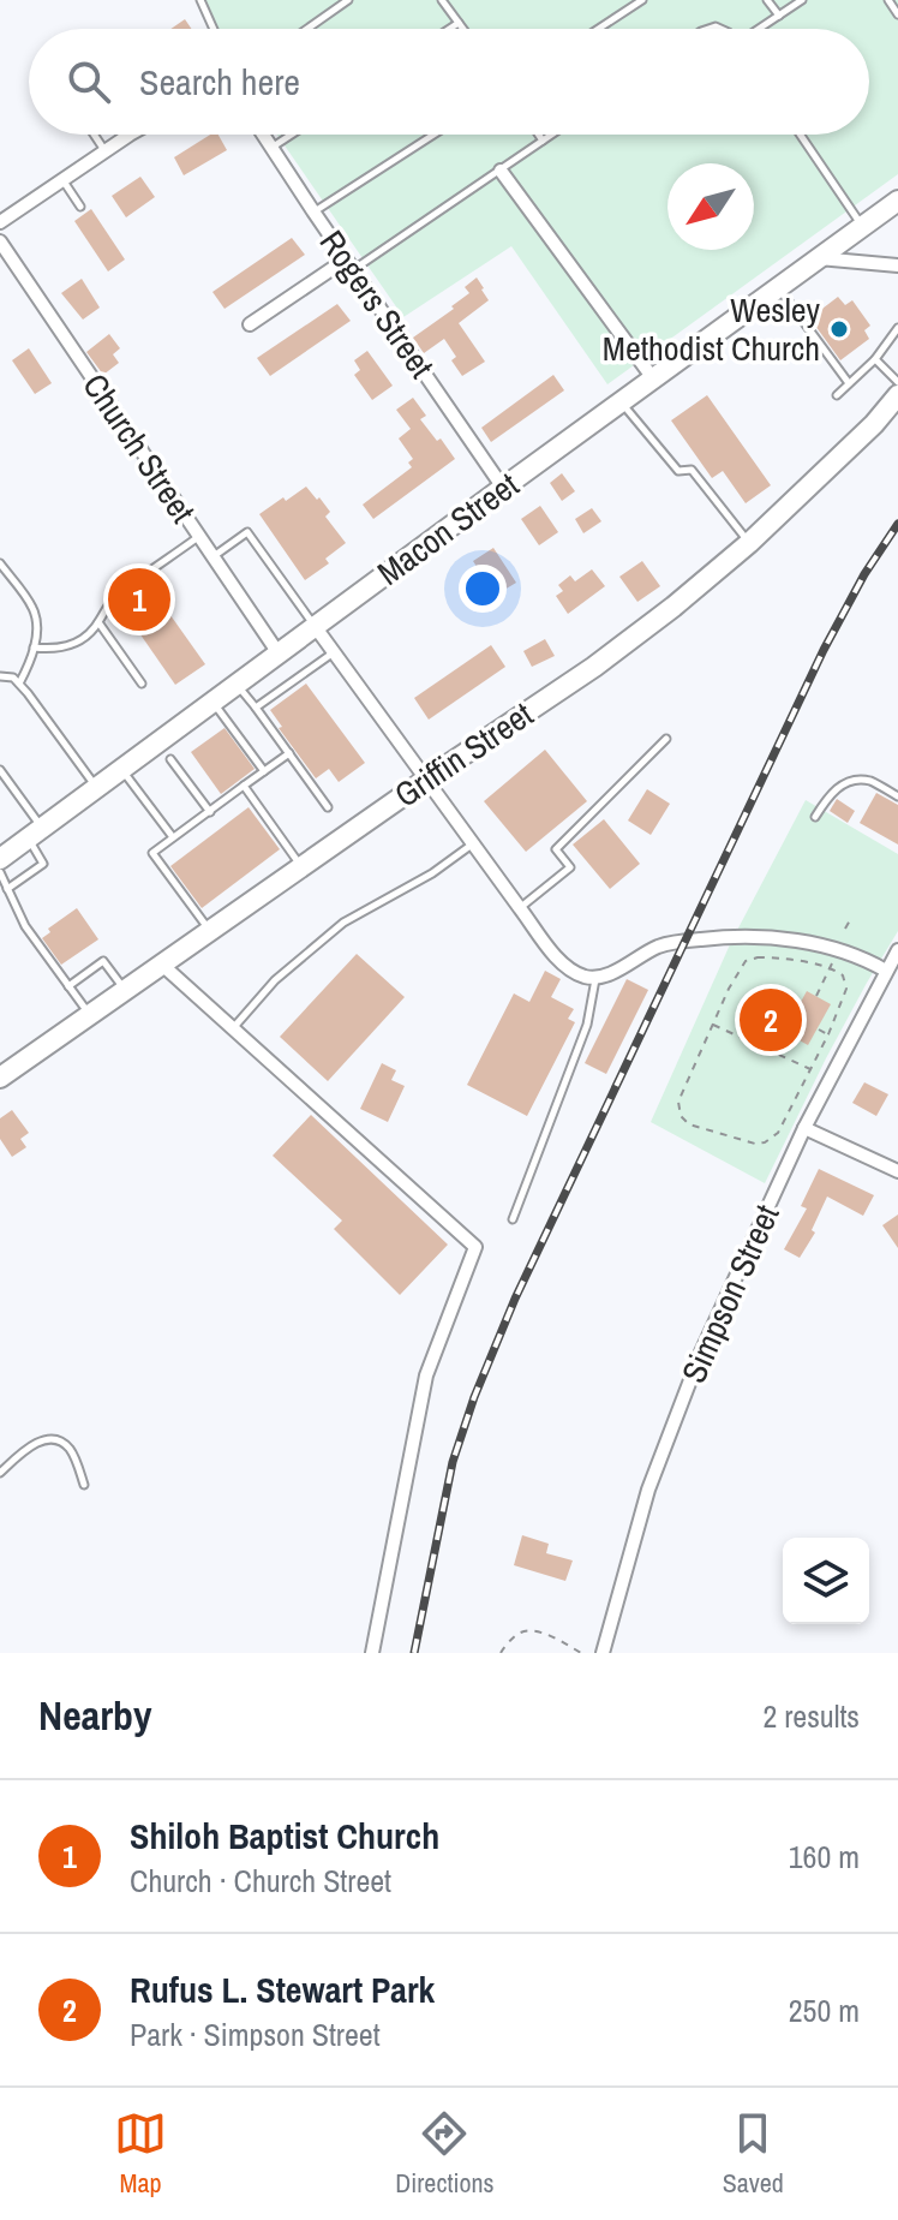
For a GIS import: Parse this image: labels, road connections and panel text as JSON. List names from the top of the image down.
{
  "streets": {
    "main road": ["Macon Street", "Griffin Street"],
    "street": ["Rogers Street", "Church Street", "Simpson Street"]
  },
  "crossings": [
    ["Rogers Street", "Macon Street"],
    ["Church Street", "Macon Street"]
  ],
  "places": ["Wesley Methodist Church"],
  "north": "bottom left",
  "page": {
    "search": "Search here",
    "pins": ["1", "2"],
    "heading": ["Nearby", "2 results"],
    "list": [
      {
        "mark": "1",
        "name": "Shiloh Baptist Church",
        "note": "Church · Church Street",
        "value": "160 m"
      },
      {
        "mark": "2",
        "name": "Rufus L. Stewart Park",
        "note": "Park · Simpson Street",
        "value": "250 m"
      }
    ],
    "nav": ["Map", "Directions", "Saved"]
  }
}
